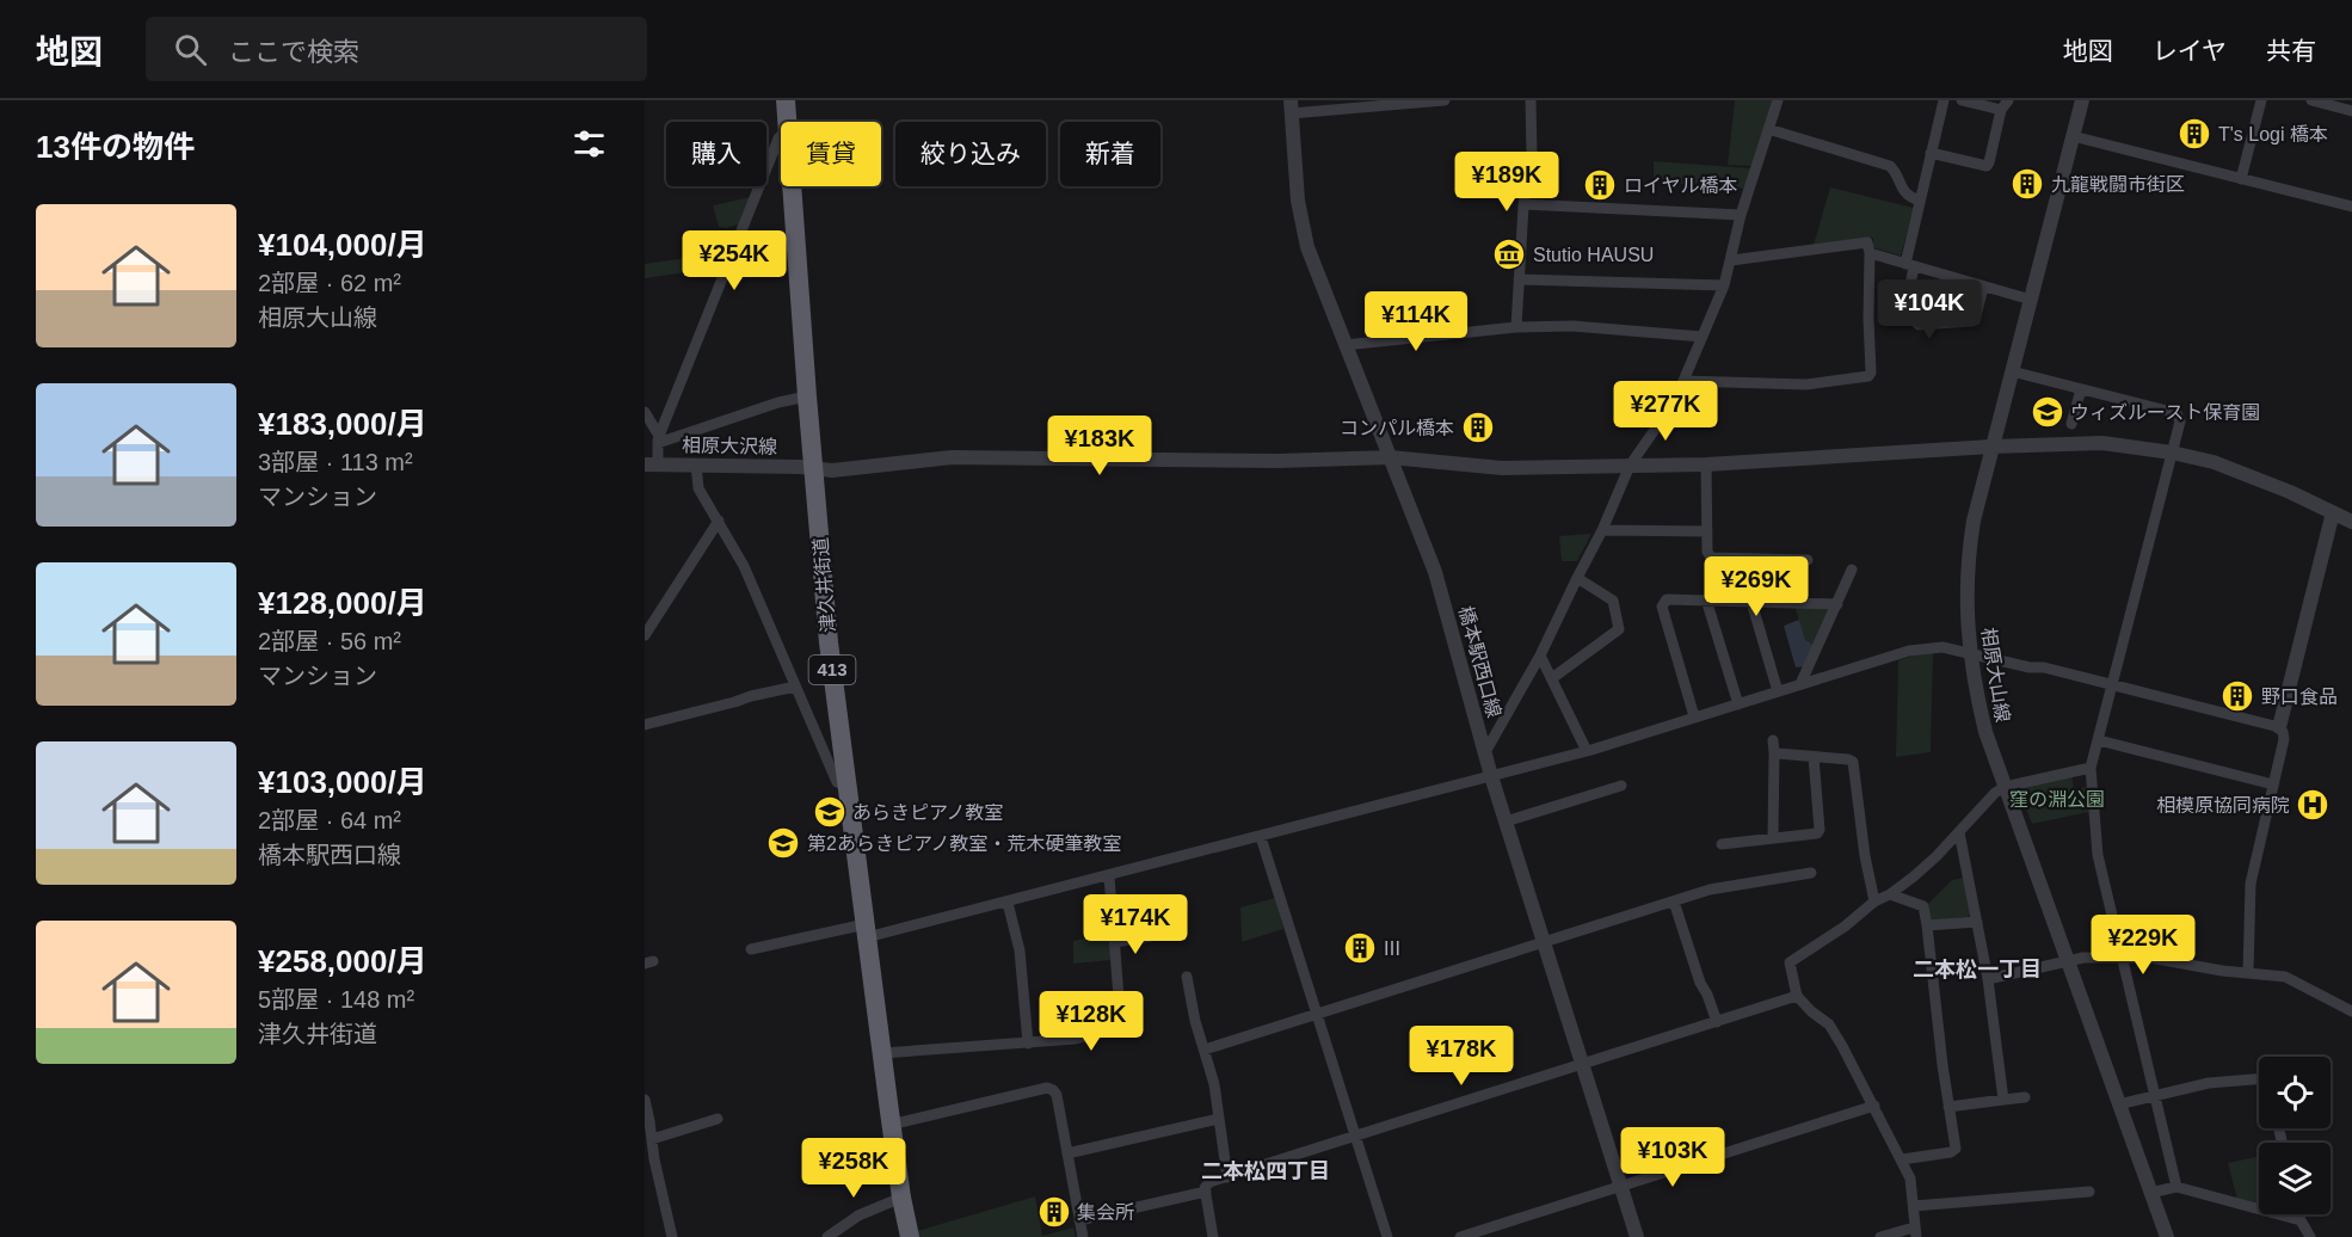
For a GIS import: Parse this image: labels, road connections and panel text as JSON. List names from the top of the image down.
{
  "streets": {
    "highway": ["津久井街道", "413"],
    "street": ["相原大沢線", "橋本駅西口線", "相原大山線"]
  },
  "crossings": [
    ["相原大沢線", "津久井街道"],
    ["相原大沢線", "橋本駅西口線"],
    ["相原大沢線", "相原大山線"]
  ],
  "districts": ["二本松一丁目", "二本松四丁目"],
  "parks": ["窪の淵公園"],
  "places": {
    "building": [
      "T's Logi 橋本",
      "九龍戦闘市街区",
      "ロイヤル橋本",
      "コンパル橋本",
      "野口食品",
      "Ⅲ",
      "集会所"
    ],
    "museum": ["Stutio HAUSU"],
    "school or university": ["ウィズルースト保育園", "あらきピアノ教室", "第2あらきピアノ教室・荒木硬筆教室"],
    "hospital": ["相模原協同病院"]
  },
  "page": {
    "header": "地図",
    "search": "ここで検索",
    "nav": ["地図", "レイヤ", "共有"],
    "heading": "13件の物件",
    "chip": [
      "購入",
      "賃貸",
      "絞り込み",
      "新着"
    ],
    "price": [
      "¥189K",
      "¥254K",
      "¥104K",
      "¥114K",
      "¥277K",
      "¥183K",
      "¥269K",
      "¥174K",
      "¥229K",
      "¥128K",
      "¥178K",
      "¥103K",
      "¥258K"
    ],
    "list": [
      {
        "name": "¥104,000/月",
        "note": "2部屋 · 62 m² · 相原大山線"
      },
      {
        "name": "¥183,000/月",
        "note": "3部屋 · 113 m² · マンション"
      },
      {
        "name": "¥128,000/月",
        "note": "2部屋 · 56 m² · マンション"
      },
      {
        "name": "¥103,000/月",
        "note": "2部屋 · 64 m² · 橋本駅西口線"
      },
      {
        "name": "¥258,000/月",
        "note": "5部屋 · 148 m² · 津久井街道"
      }
    ]
  }
}
